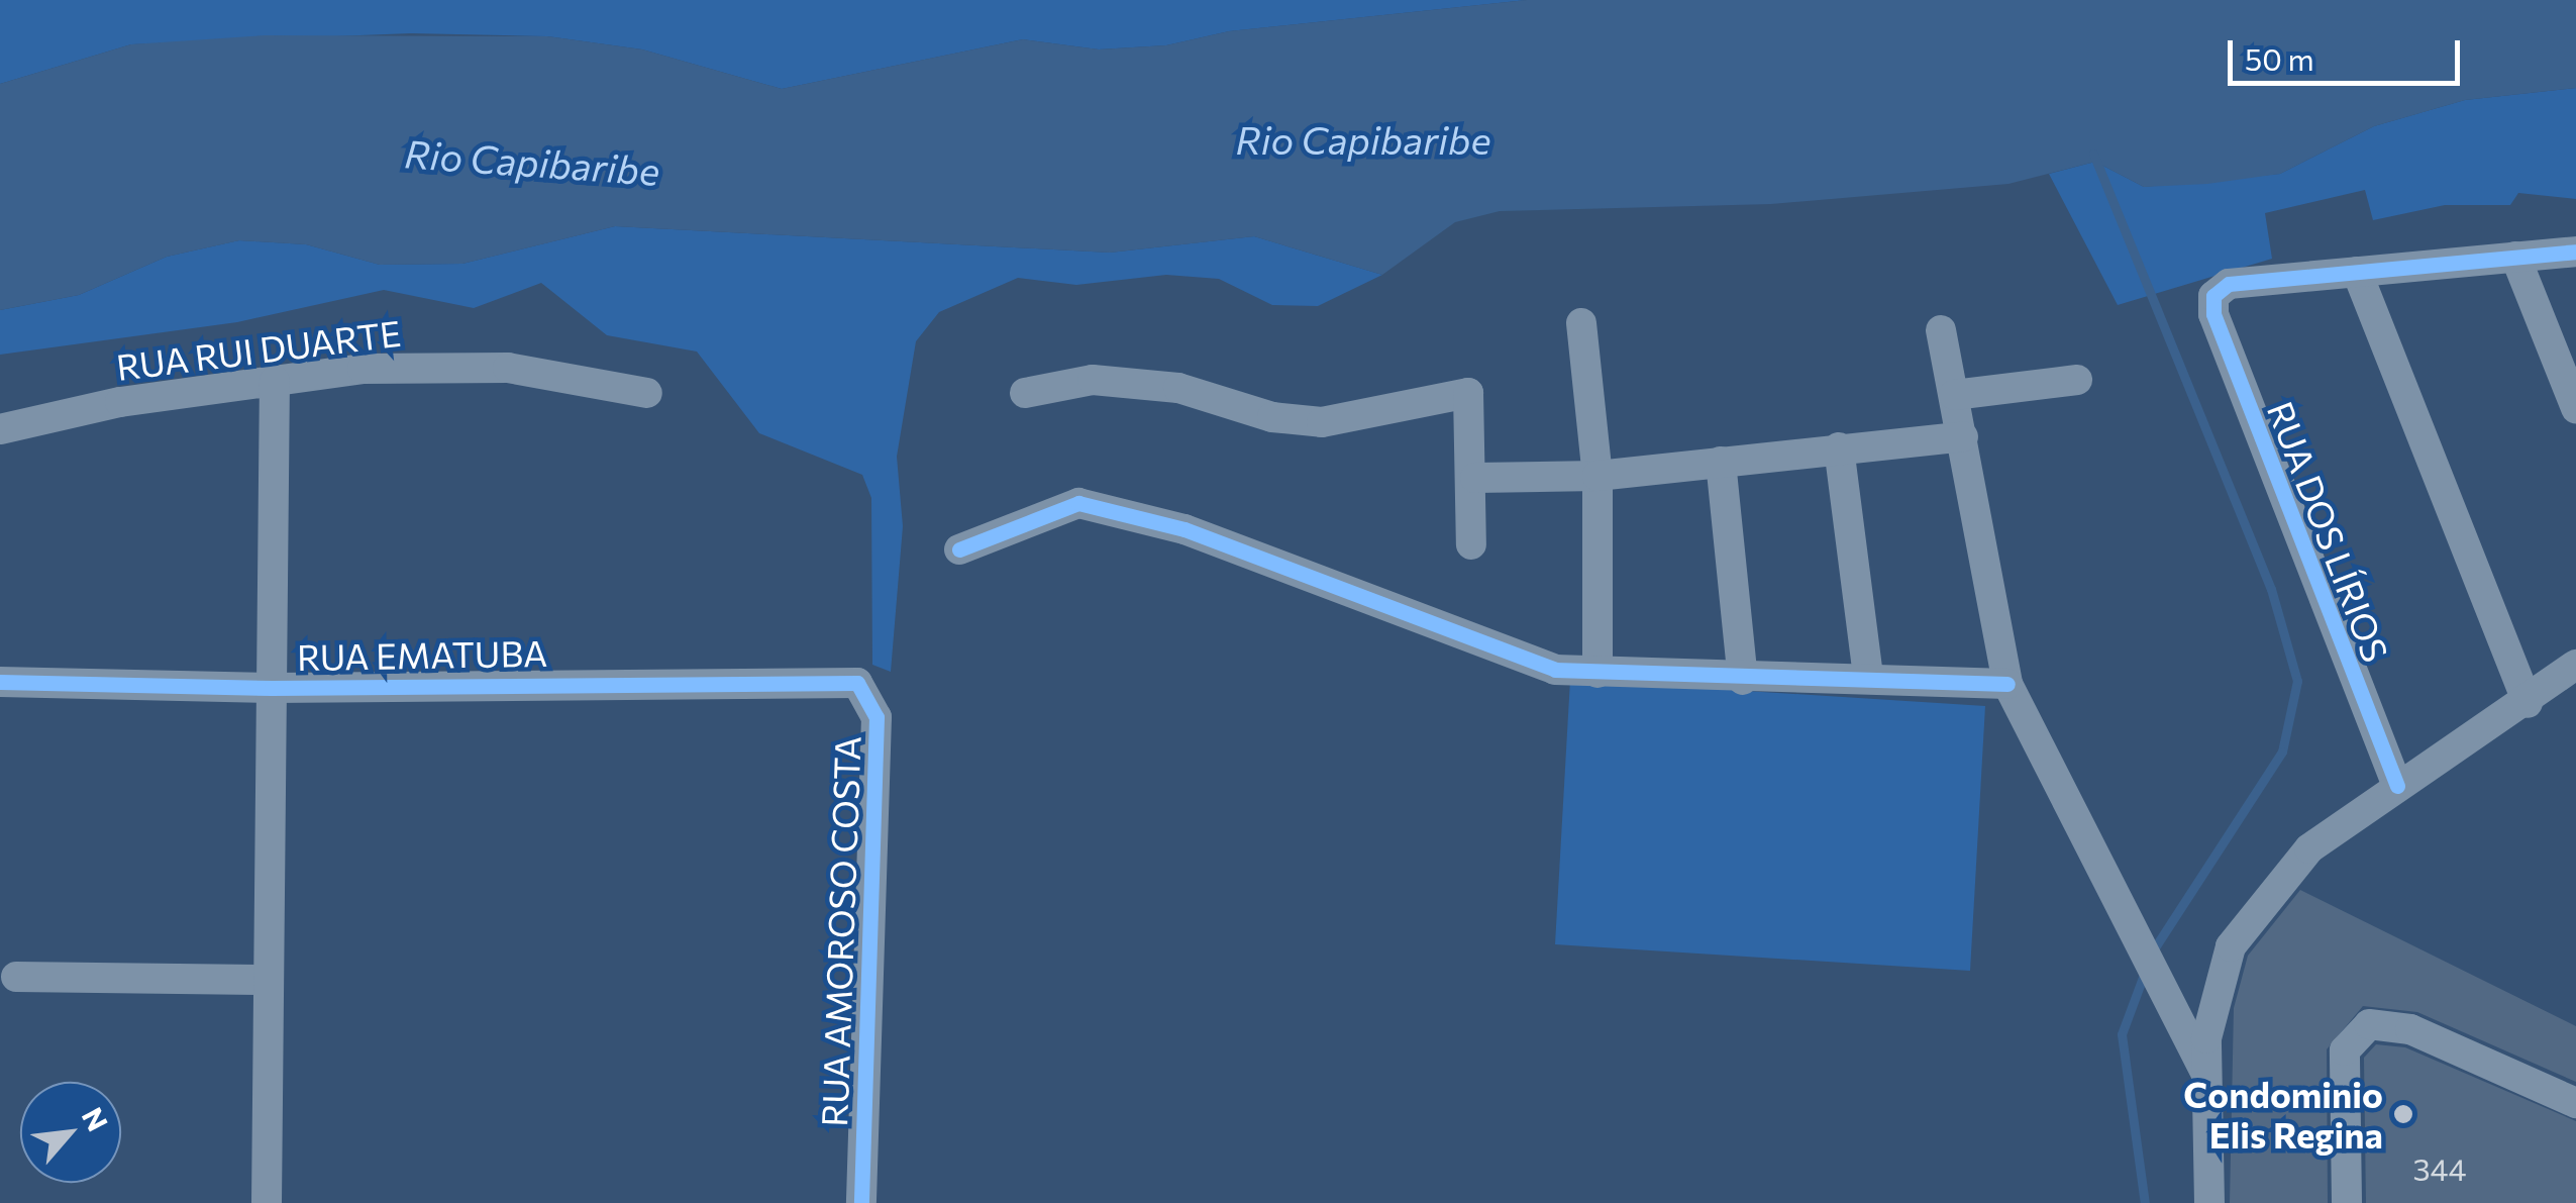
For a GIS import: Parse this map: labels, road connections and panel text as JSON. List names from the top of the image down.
{
  "streets": {
    "street": [
      "RUA RUI DUARTE",
      "RUA DOS LÍRIOS",
      "RUA EMATUBA",
      "RUA AMOROSO COSTA"
    ]
  },
  "crossings": [
    ["RUA EMATUBA", "RUA AMOROSO COSTA"]
  ],
  "water": ["Rio Capibaribe"],
  "places": ["Condominio Elis Regina"],
  "house_numbers": ["344"],
  "scale_bar": "50 m",
  "north": "top right"
}
